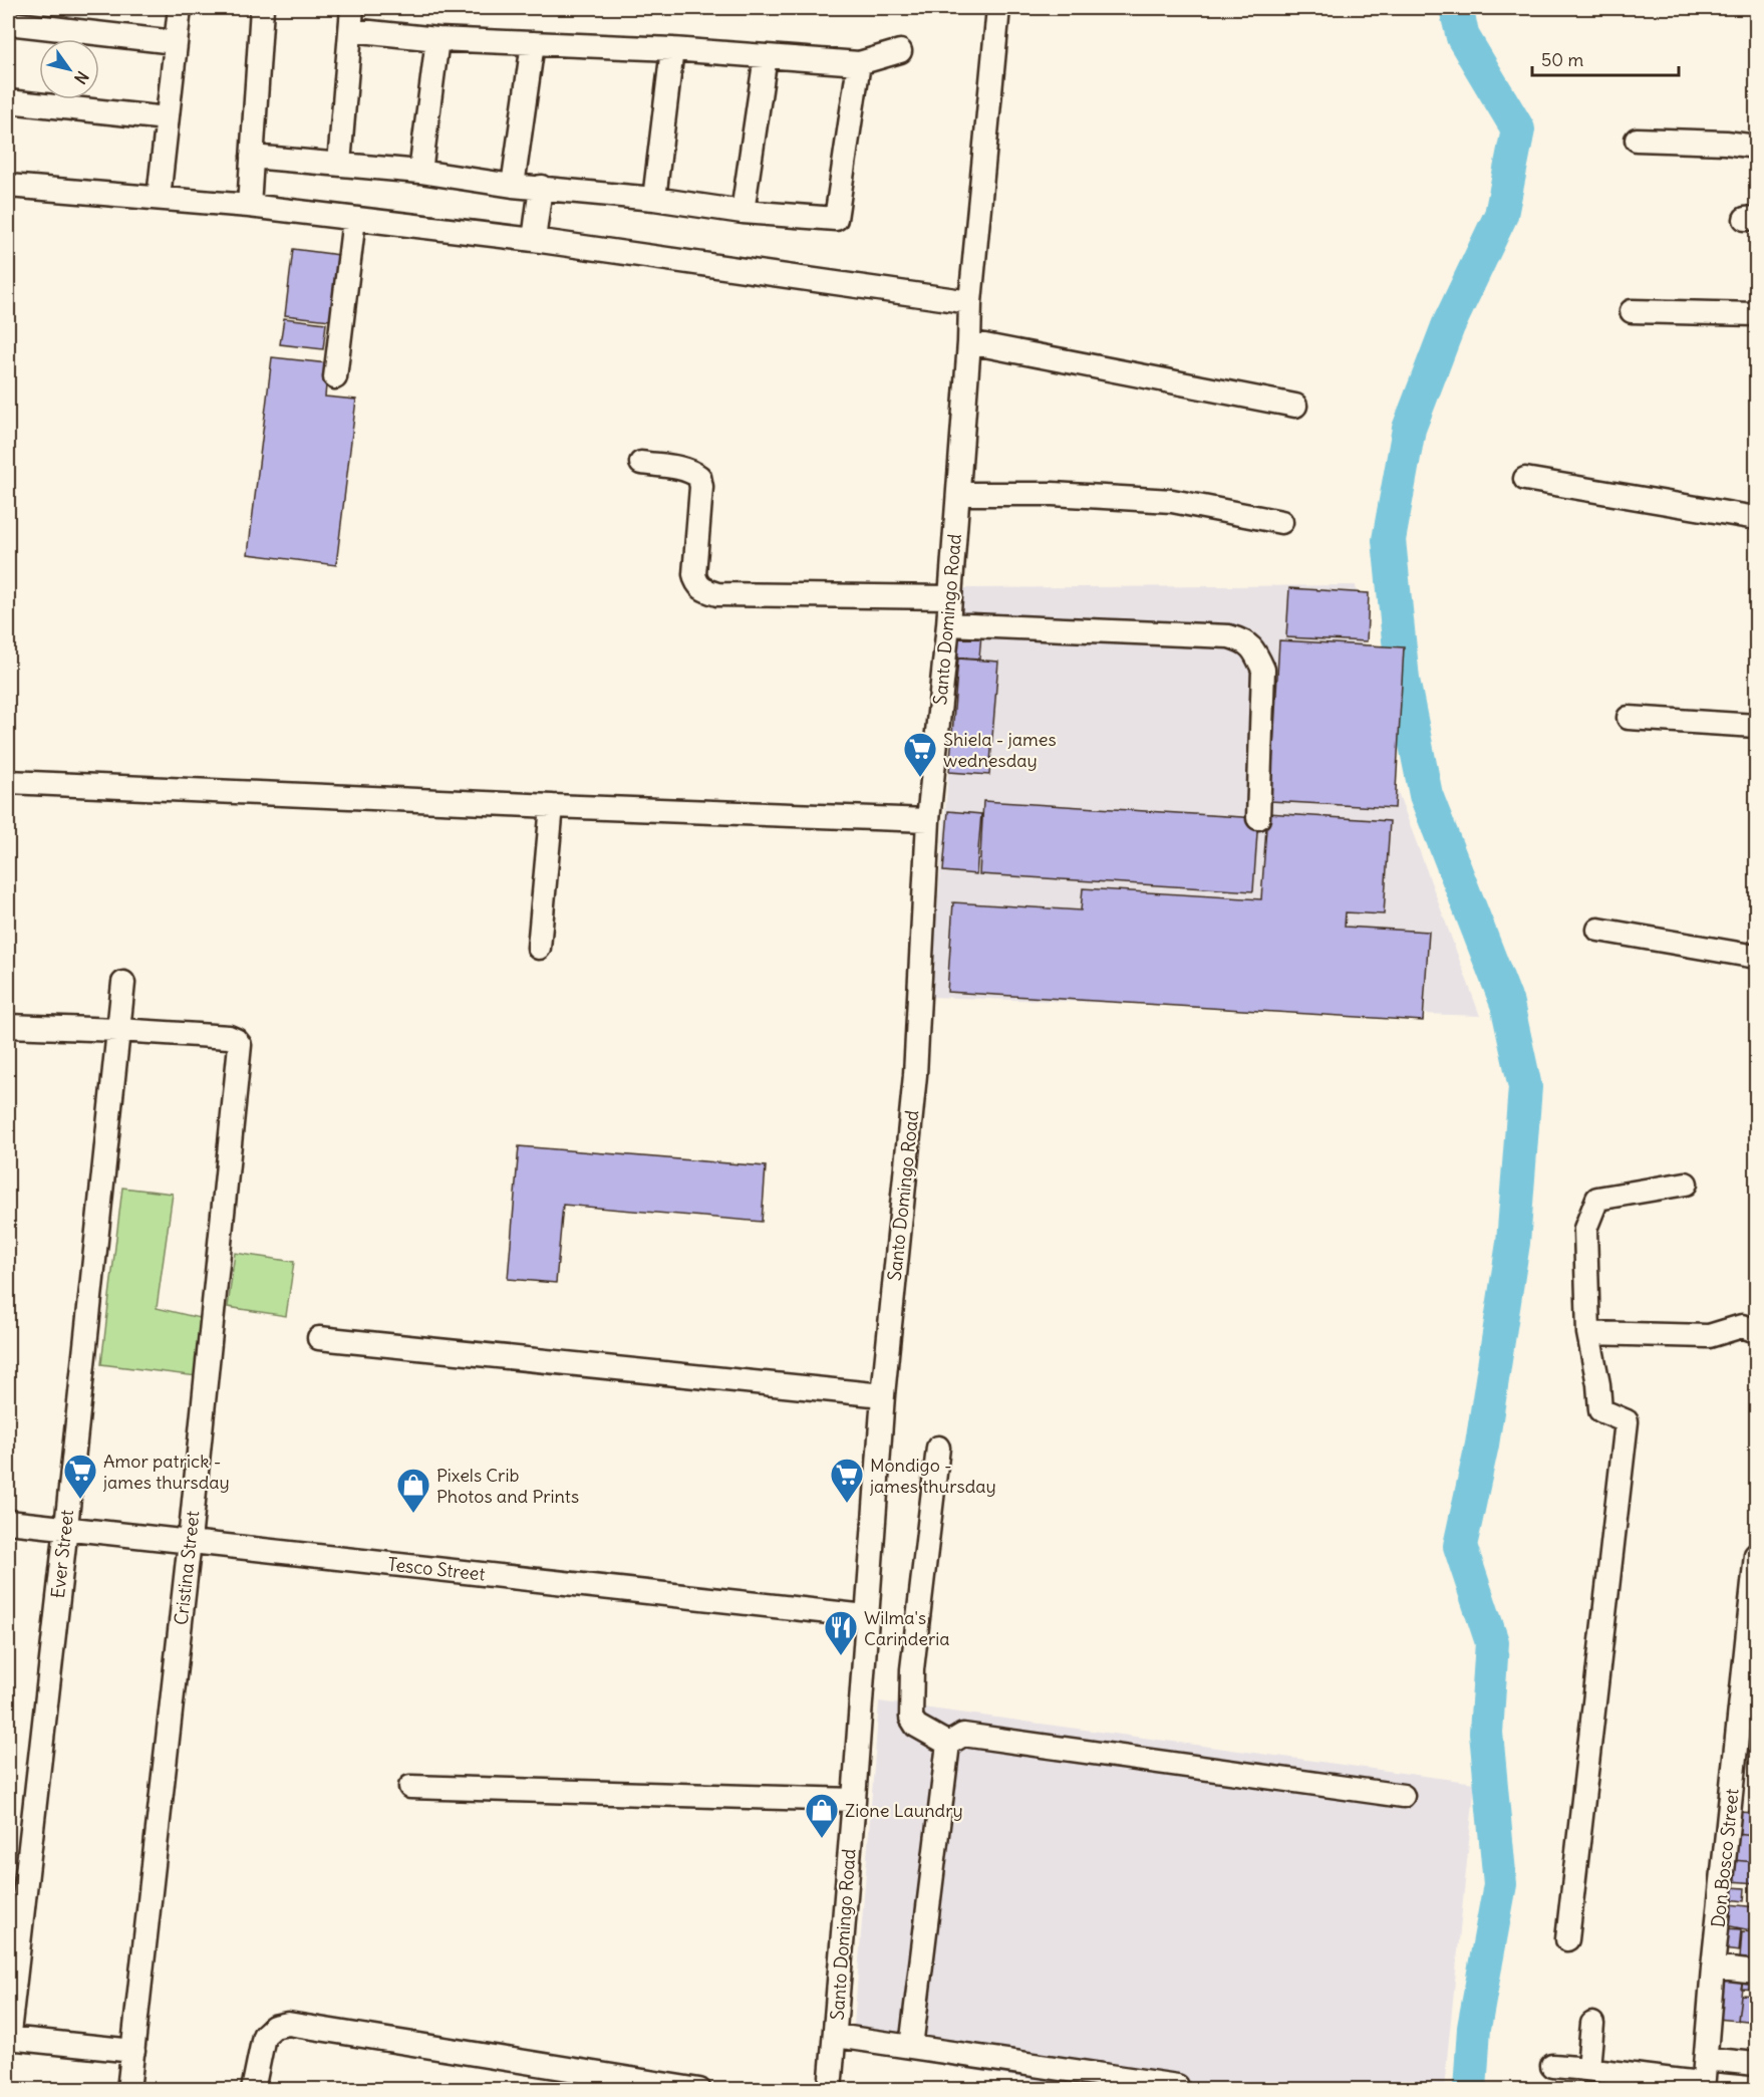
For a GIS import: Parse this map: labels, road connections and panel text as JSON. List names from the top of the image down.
{
  "streets": {
    "street": [
      "Santo Domingo Road",
      "Ever Street",
      "Cristina Street",
      "Tesco Street",
      "Don Bosco Street"
    ]
  },
  "crossings": [
    ["Santo Domingo Road", "Tesco Street"],
    ["Ever Street", "Cristina Street"],
    ["Ever Street", "Tesco Street"],
    ["Cristina Street", "Tesco Street"]
  ],
  "places": {
    "supermarket": ["Shiela - james wednesday", "Amor patrick - james thursday", "Mondigo - james thursday"],
    "shop": ["Pixels Crib Photos and Prints", "Zione Laundry"],
    "restaurant": ["Wilma's Carinderia"]
  },
  "scale_bar": "50 m",
  "north": "bottom right"
}
